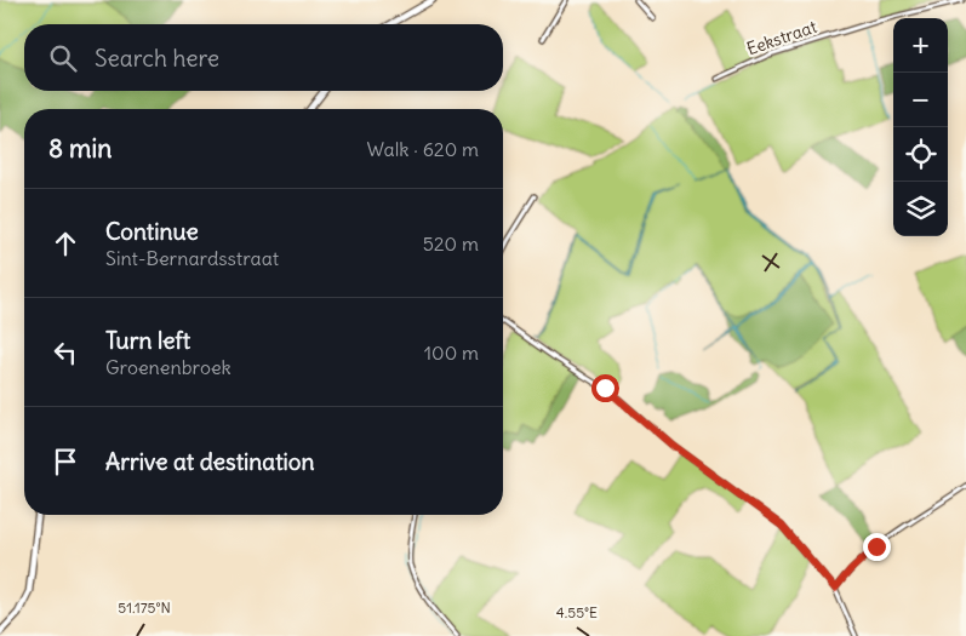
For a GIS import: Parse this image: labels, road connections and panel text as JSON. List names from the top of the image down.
{
  "streets": {
    "street": ["Eekstraat"]
  },
  "page": {
    "map_buttons": ["+", "−"],
    "search": "Search here",
    "heading": ["8 min", "Walk · 620 m"],
    "list": [
      ["Continue", "Sint-Bernardsstraat", "520 m"],
      ["Turn left", "Groenenbroek", "100 m"],
      "Arrive at destination"
    ]
  },
  "coordinates": ["51.175°N", "4.55°E"]
}
